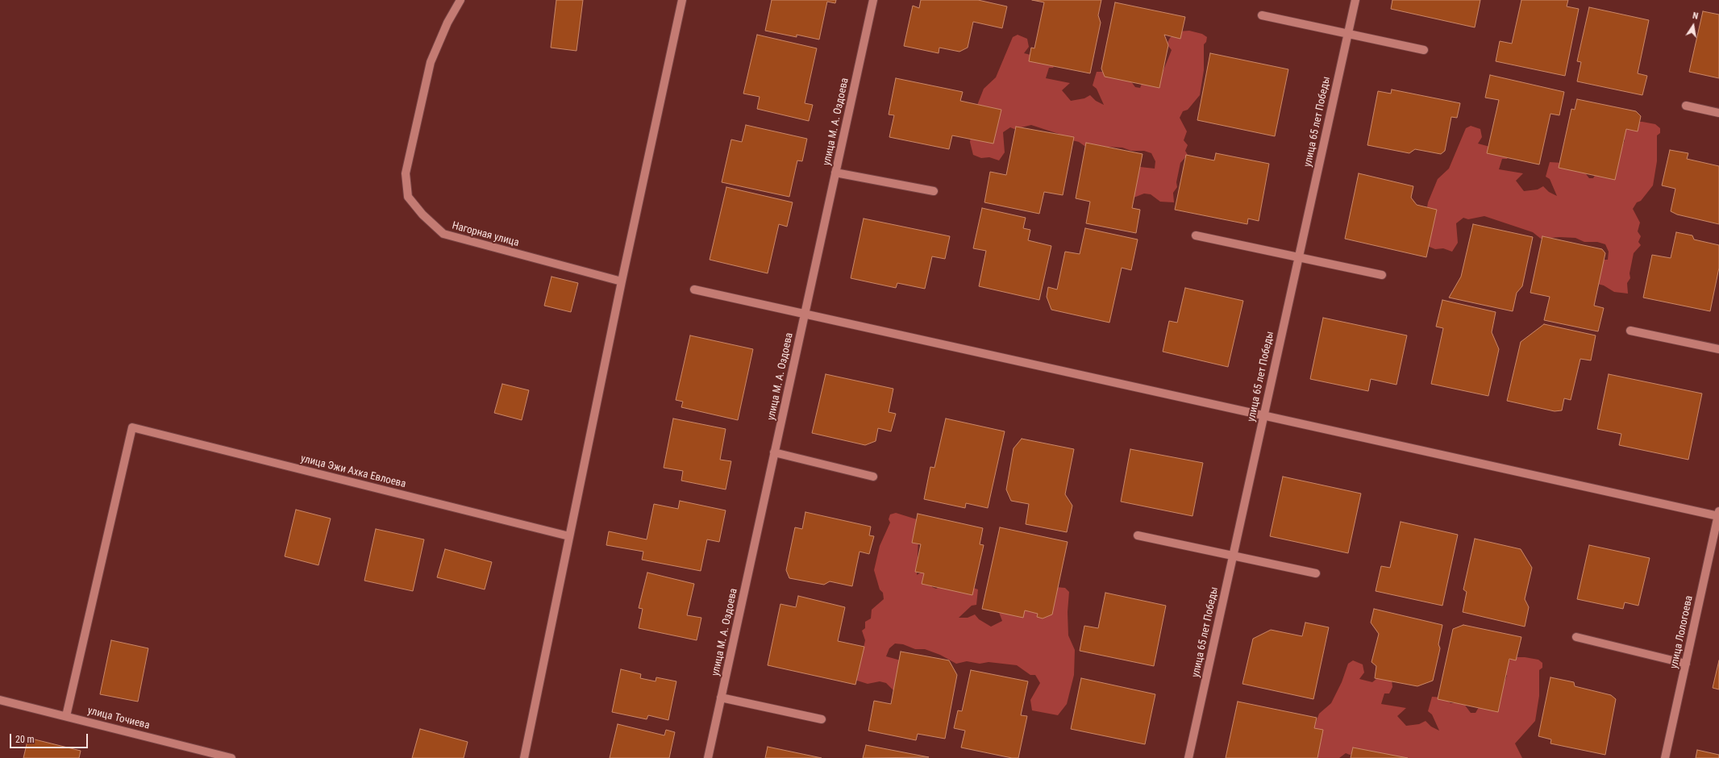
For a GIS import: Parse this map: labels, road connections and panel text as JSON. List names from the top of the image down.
{
  "streets": {
    "street": [
      "улица М. А. Оздоева",
      "улица 65 лет Победы",
      "Нагорная улица",
      "улица Эжи Ахка Евлоева",
      "улица Лологоева",
      "улица Точиева"
    ]
  },
  "crossings": [
    ["улица Эжи Ахка Евлоева", "улица Точиева"]
  ],
  "scale_bar": "20 m",
  "north": "top"
}
